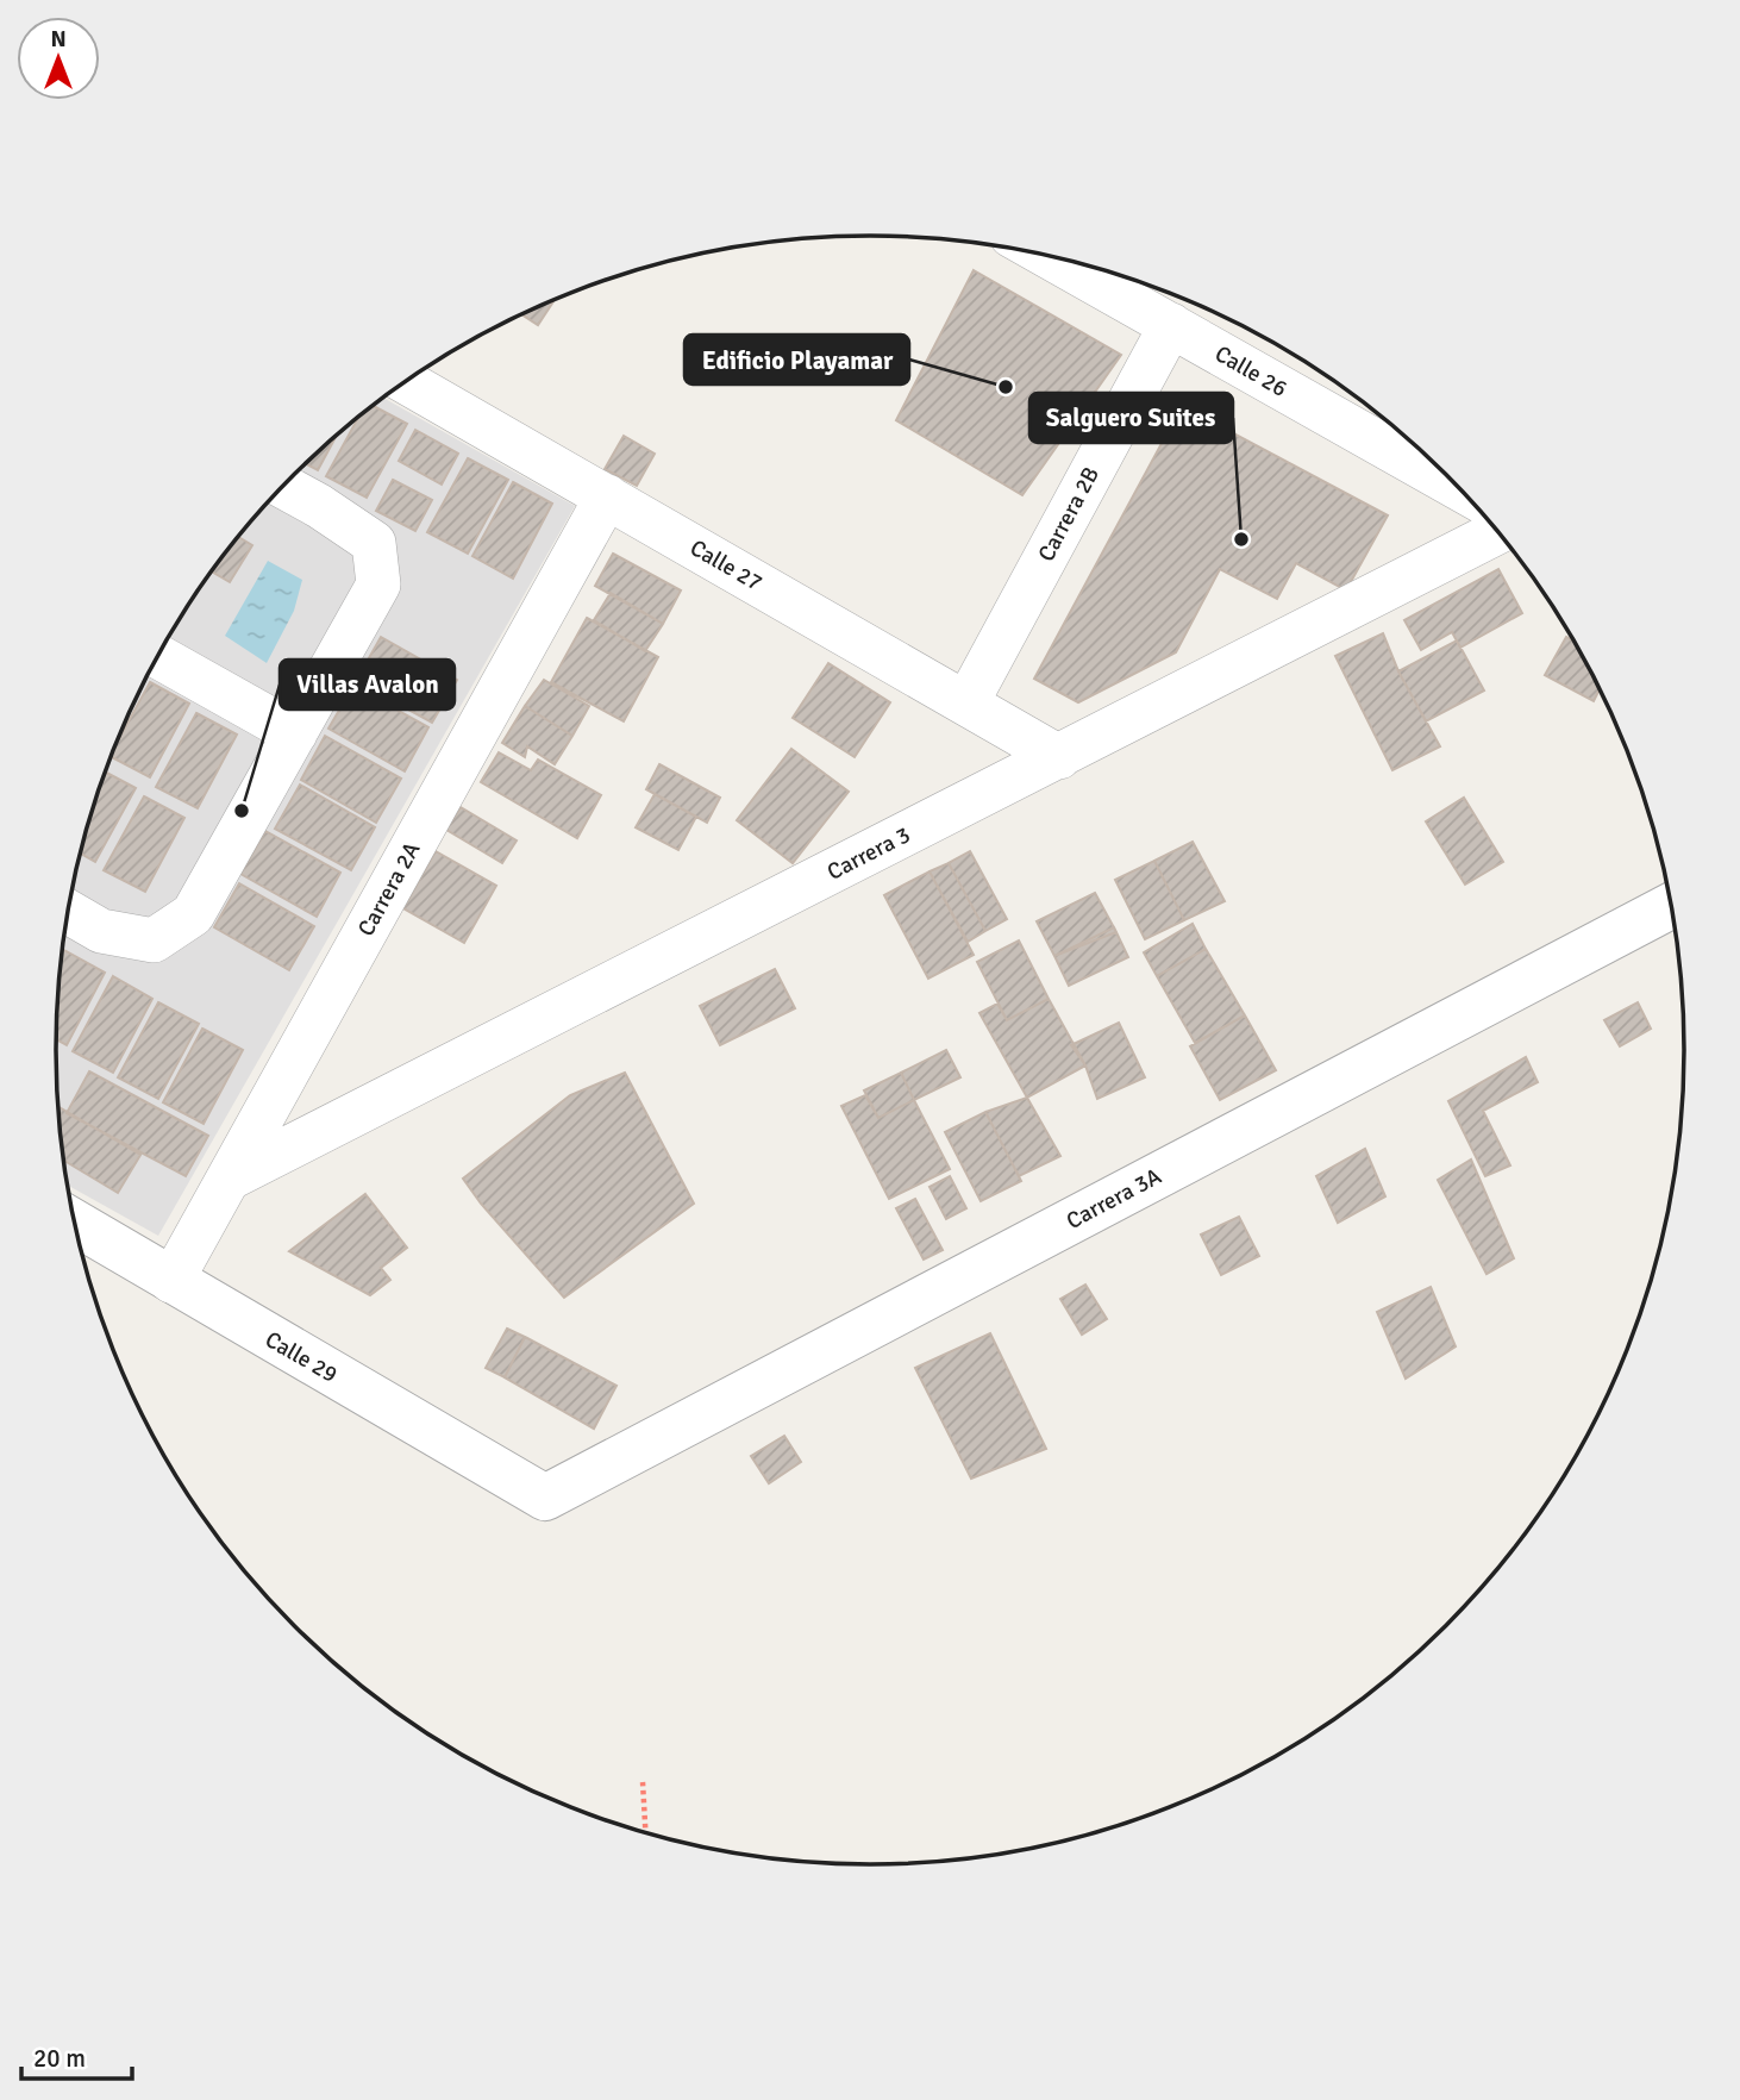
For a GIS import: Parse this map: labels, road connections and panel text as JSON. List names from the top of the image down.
{
  "streets": {
    "street": [
      "Calle 26",
      "Carrera 2B",
      "Calle 27",
      "Carrera 3",
      "Carrera 2A",
      "Carrera 3A",
      "Calle 29"
    ]
  },
  "crossings": [
    ["Calle 26", "Carrera 2B"],
    ["Carrera 2B", "Calle 27"],
    ["Calle 27", "Carrera 3"],
    ["Calle 27", "Carrera 2A"],
    ["Carrera 3", "Carrera 2A"],
    ["Carrera 2A", "Calle 29"],
    ["Carrera 3A", "Calle 29"]
  ],
  "places": ["Edificio Playamar", "Salguero Suites", "Villas Avalon"],
  "scale_bar": "20 m",
  "north": "top"
}
